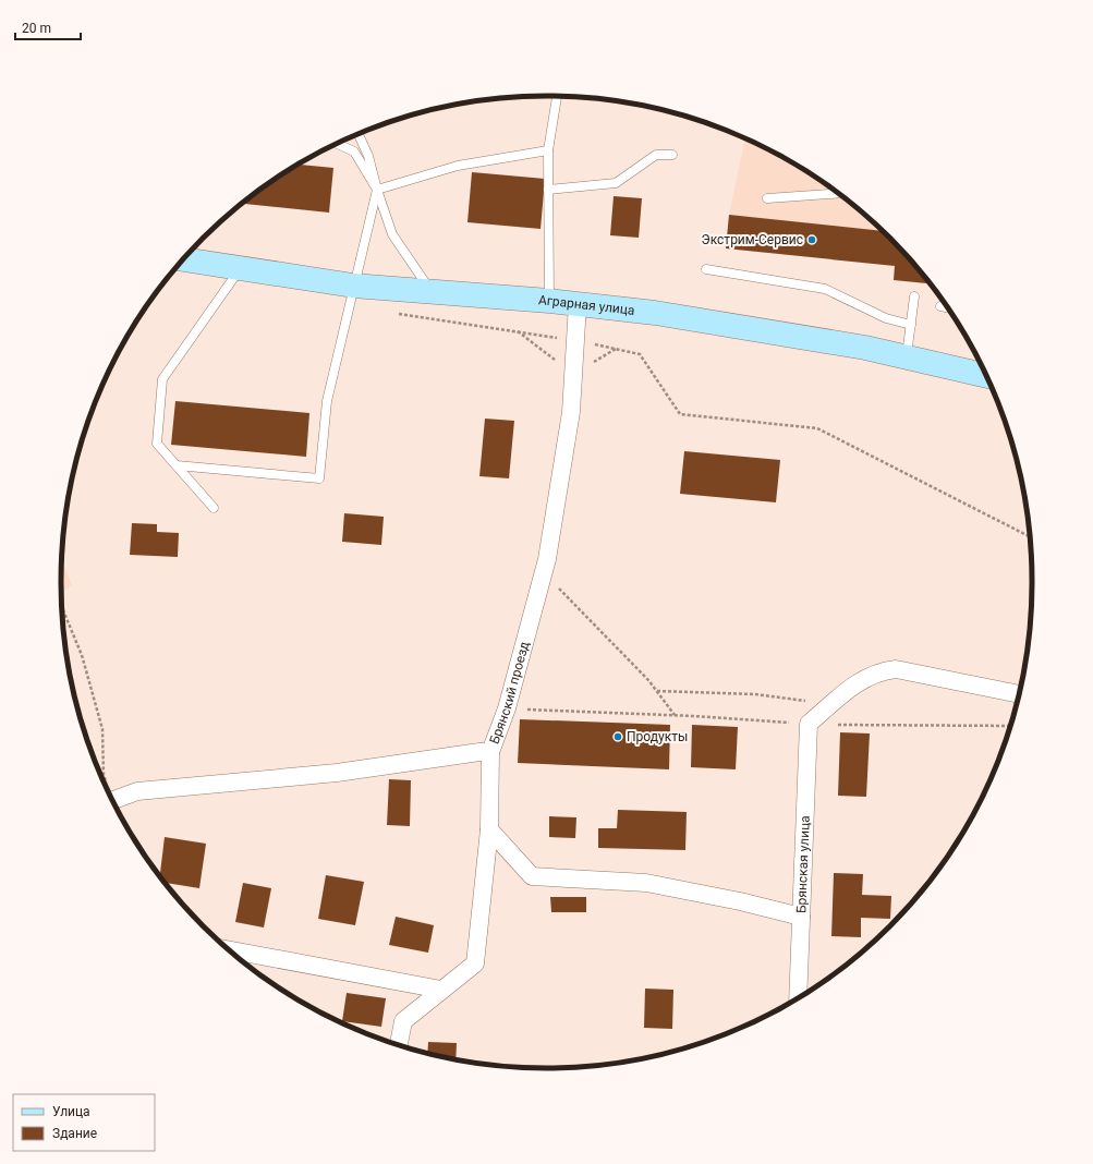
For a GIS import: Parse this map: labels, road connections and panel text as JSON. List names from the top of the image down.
{
  "streets": {
    "street": ["Аграрная улица", "Брянский проезд", "Брянская улица"]
  },
  "crossings": [
    ["Аграрная улица", "Брянский проезд"]
  ],
  "places": ["Экстрим-Сервис", "Продукты"],
  "legend": ["Улица", "Здание"],
  "scale_bar": "20 m"
}
